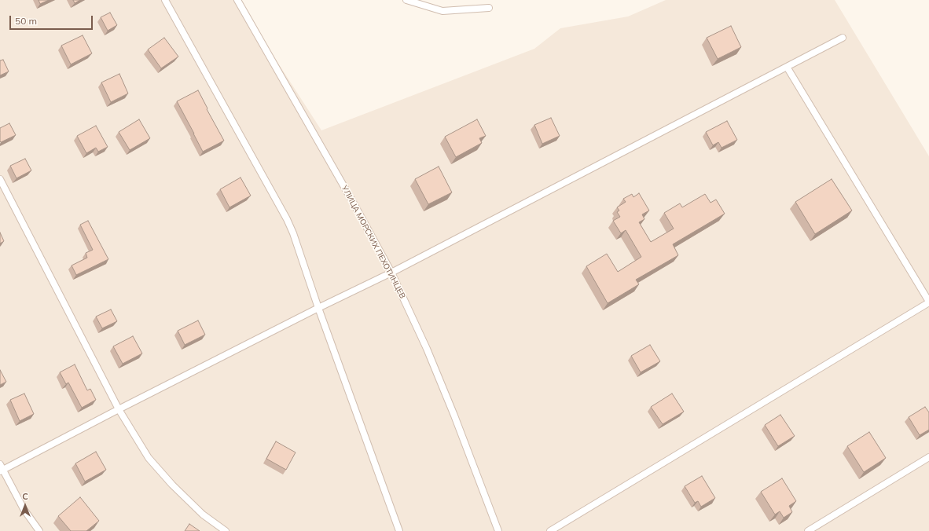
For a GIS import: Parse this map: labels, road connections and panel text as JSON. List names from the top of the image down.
{
  "streets": {
    "lane": ["УЛИЦА МОРСКИХ ПЕХОТИНЦЕВ"]
  },
  "scale_bar": "50 m",
  "north": "top"
}
